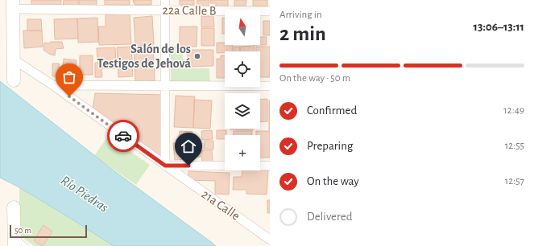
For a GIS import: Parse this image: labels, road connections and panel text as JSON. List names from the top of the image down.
{
  "streets": {
    "street": ["22a Calle B", "21a Calle"]
  },
  "water": ["Río Piedras"],
  "places": ["Salón de los Testigos de Jehová"],
  "scale_bar": "50 m",
  "north": "top",
  "page": {
    "heading": ["2 min", "Arriving in", "13:06–13:11"],
    "map_buttons": "+",
    "bar": "On the way · 50 m",
    "list": [
      ["Confirmed", "12:49"],
      ["Preparing", "12:55"],
      ["On the way", "12:57"],
      "Delivered"
    ],
    "scale": "50 m"
  }
}
